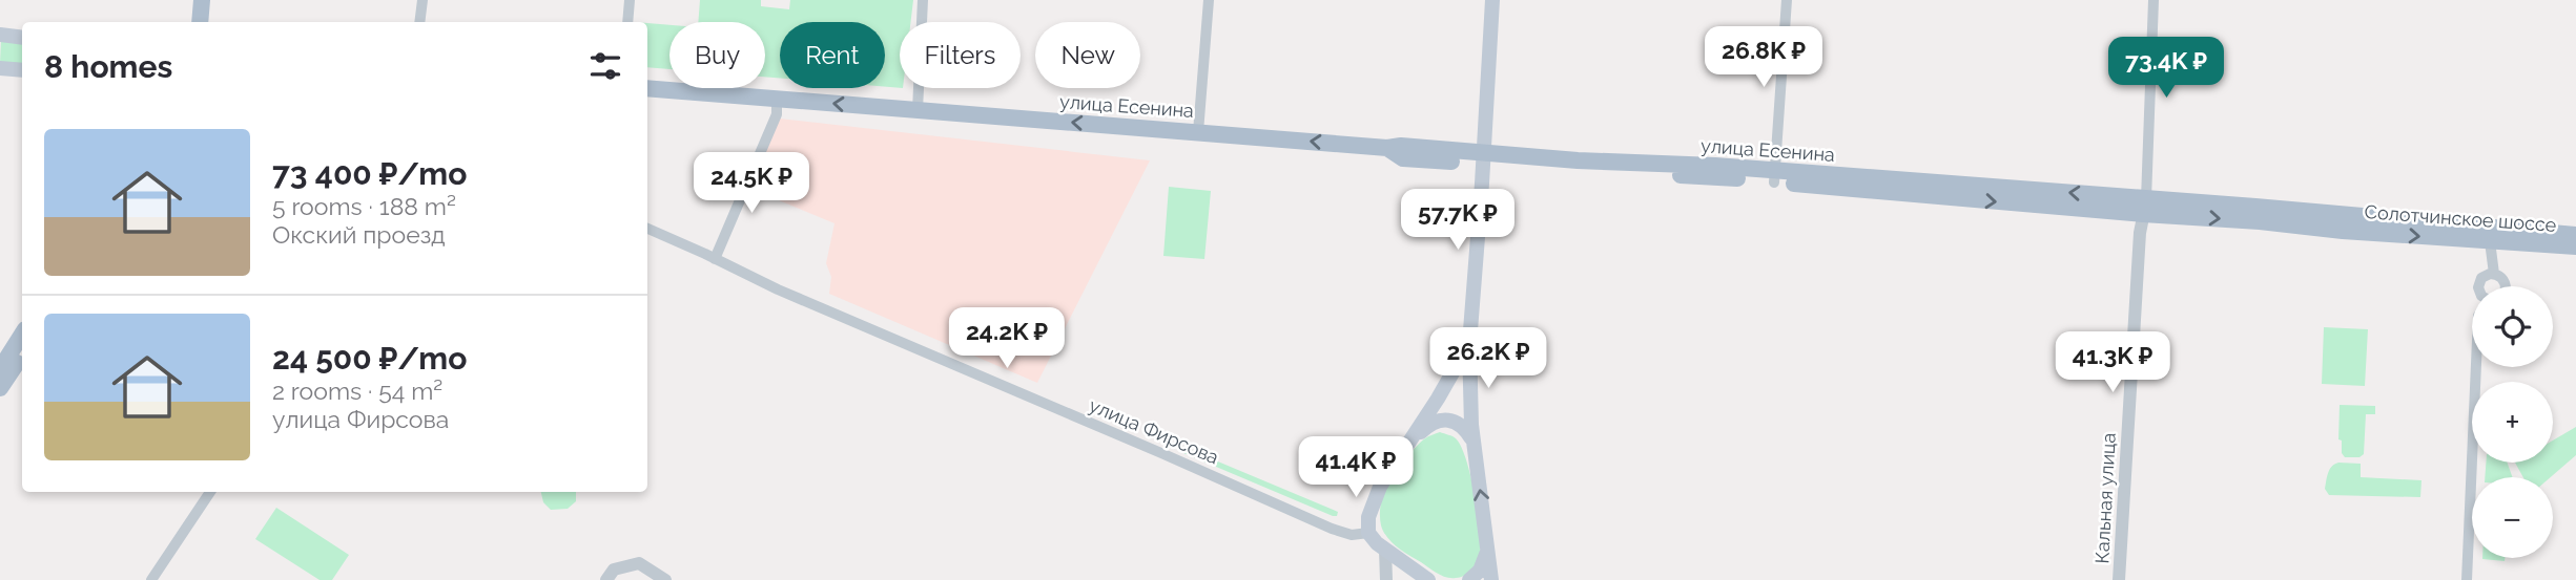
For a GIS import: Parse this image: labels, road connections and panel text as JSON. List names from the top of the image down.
{
  "streets": {
    "main road": ["улица Есенина", "Солотчинское шоссе"],
    "street": ["улица Фирсова", "Кальная улица"]
  },
  "crossings": [
    ["улица Есенина", "Солотчинское шоссе"],
    ["улица Есенина", "Кальная улица"],
    ["Солотчинское шоссе", "Кальная улица"]
  ],
  "one_way": ["улица Есенина"],
  "page": {
    "chip": [
      "Buy",
      "Rent",
      "Filters",
      "New"
    ],
    "heading": "8 homes",
    "price": [
      "26.8K ₽",
      "73.4K ₽",
      "24.5K ₽",
      "57.7K ₽",
      "24.2K ₽",
      "26.2K ₽",
      "41.3K ₽",
      "41.4K ₽"
    ],
    "list": [
      {
        "name": "73 400 ₽/mo",
        "note": "5 rooms · 188 m² · Окский проезд"
      },
      {
        "name": "24 500 ₽/mo",
        "note": "2 rooms · 54 m² · улица Фирсова"
      }
    ],
    "map_buttons": ["+", "−"]
  }
}
